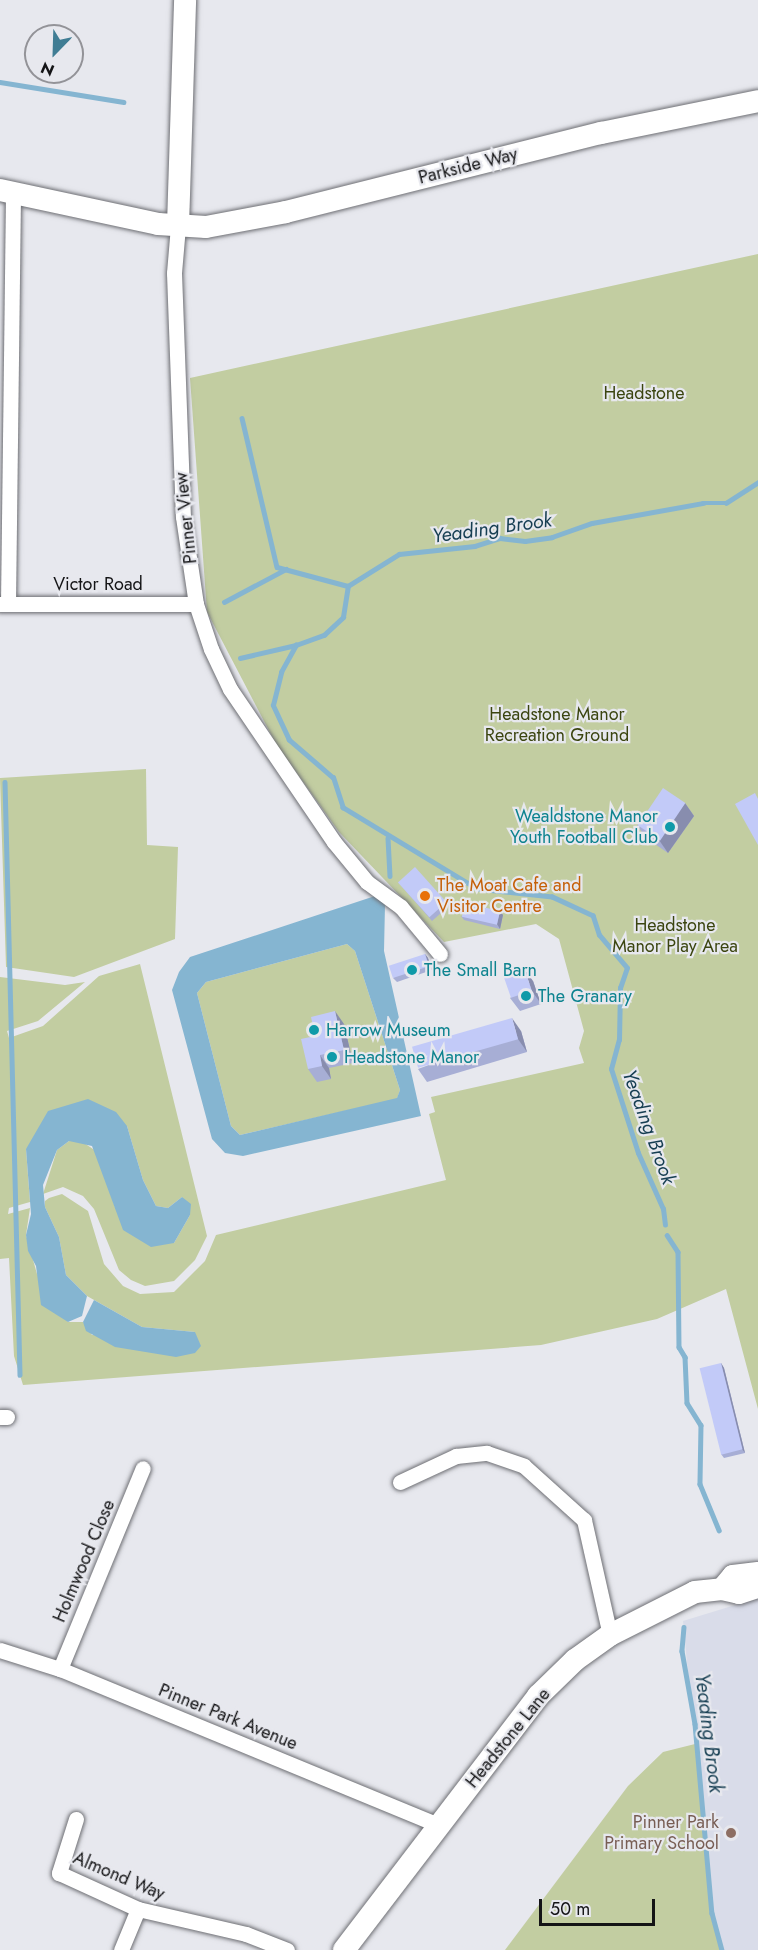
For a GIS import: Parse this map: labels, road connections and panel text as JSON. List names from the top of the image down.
{
  "streets": {
    "street": [
      "Parkside Way",
      "Pinner View",
      "Victor Road",
      "Holmwood Close",
      "Pinner Park Avenue",
      "Headstone Lane",
      "Almond Way"
    ]
  },
  "crossings": [
    ["Parkside Way", "Pinner View"],
    ["Pinner View", "Victor Road"],
    ["Holmwood Close", "Pinner Park Avenue"],
    ["Pinner Park Avenue", "Headstone Lane"]
  ],
  "water": ["Yeading Brook"],
  "parks": ["Headstone", "Headstone Manor Recreation Ground", "Headstone Manor Play Area"],
  "places": [
    "Wealdstone Manor Youth Football Club",
    "The Moat Cafe and Visitor Centre",
    "The Small Barn",
    "The Granary",
    "Harrow Museum",
    "Headstone Manor",
    "Pinner Park Primary School"
  ],
  "scale_bar": "50 m",
  "north": "bottom left"
}
